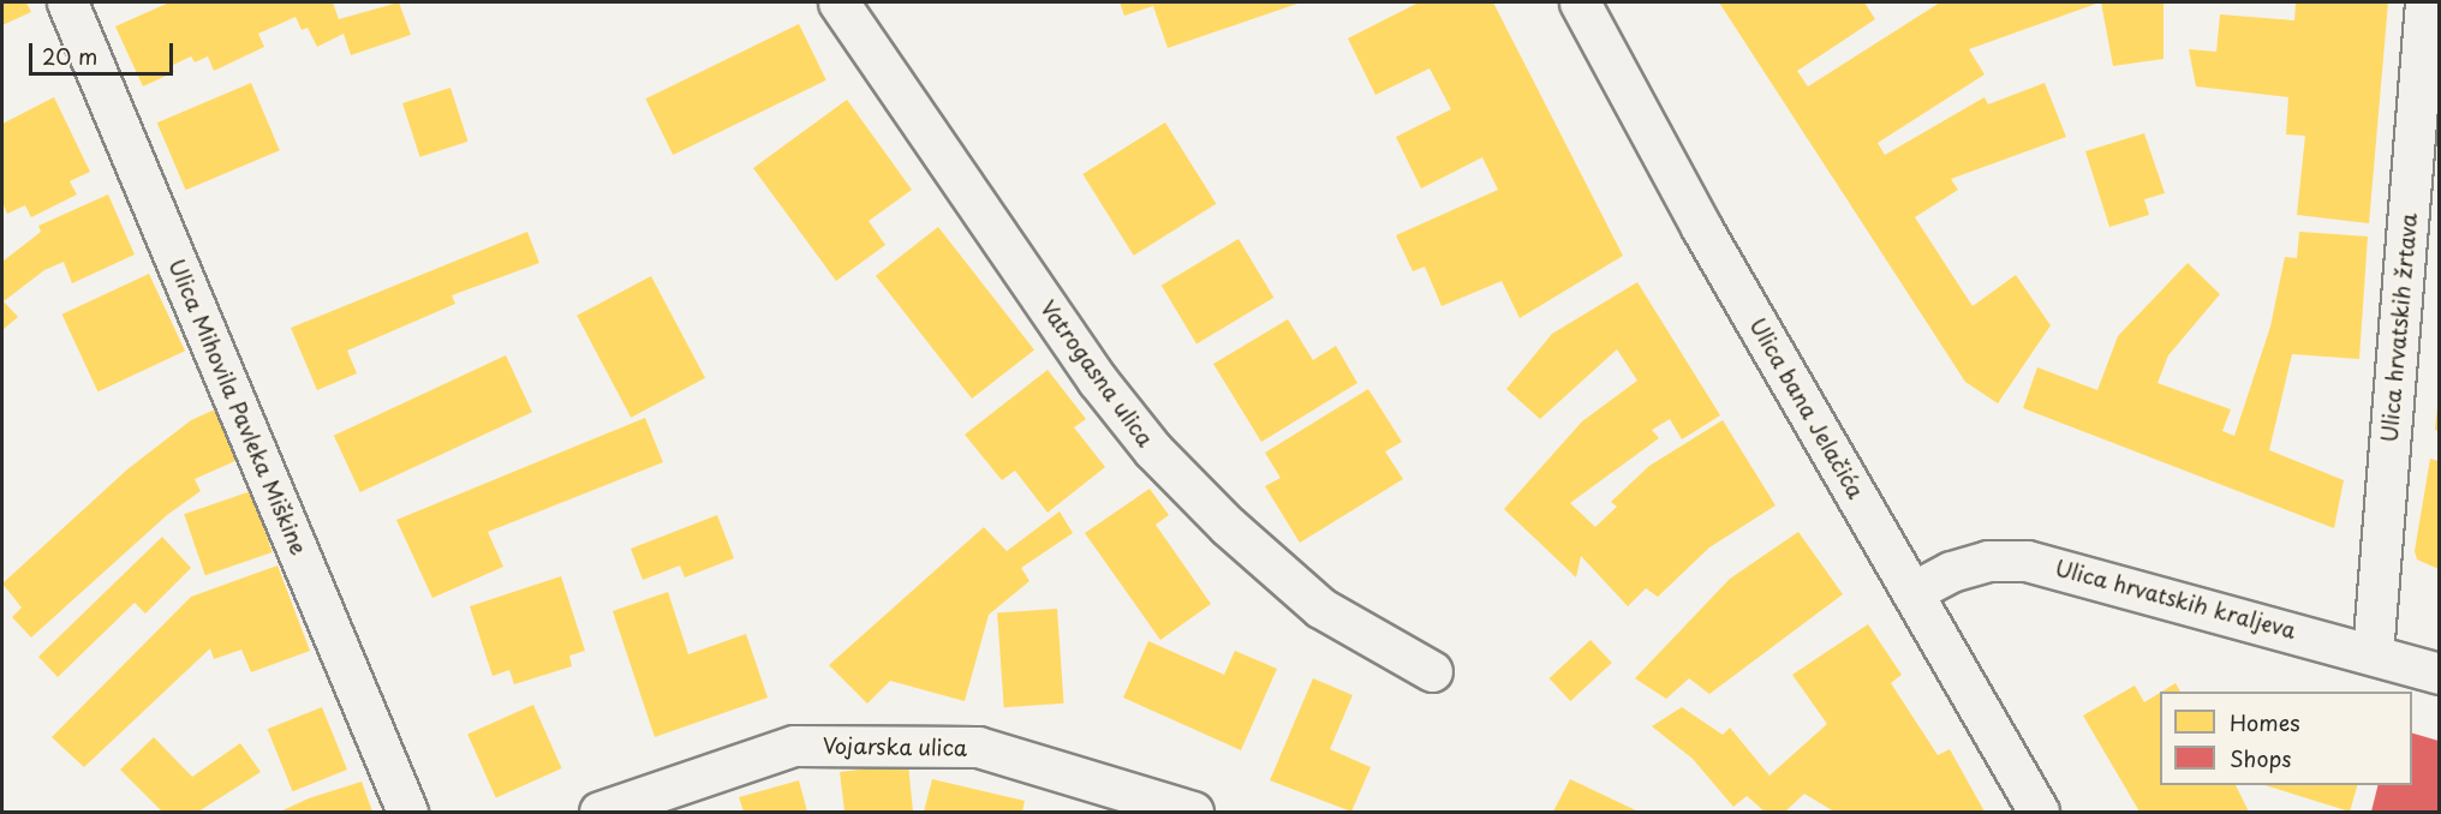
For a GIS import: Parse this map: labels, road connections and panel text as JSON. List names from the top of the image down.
{
  "streets": {
    "street": [
      "Ulica hrvatskih žrtava",
      "Vatrogasna ulica",
      "Ulica Mihovila Pavleka Miškine",
      "Ulica bana Jelačića",
      "Ulica hrvatskih kraljeva",
      "Vojarska ulica"
    ]
  },
  "crossings": [
    ["Ulica hrvatskih žrtava", "Ulica hrvatskih kraljeva"],
    ["Ulica bana Jelačića", "Ulica hrvatskih kraljeva"]
  ],
  "legend": ["Homes", "Shops"],
  "scale_bar": "20 m"
}
